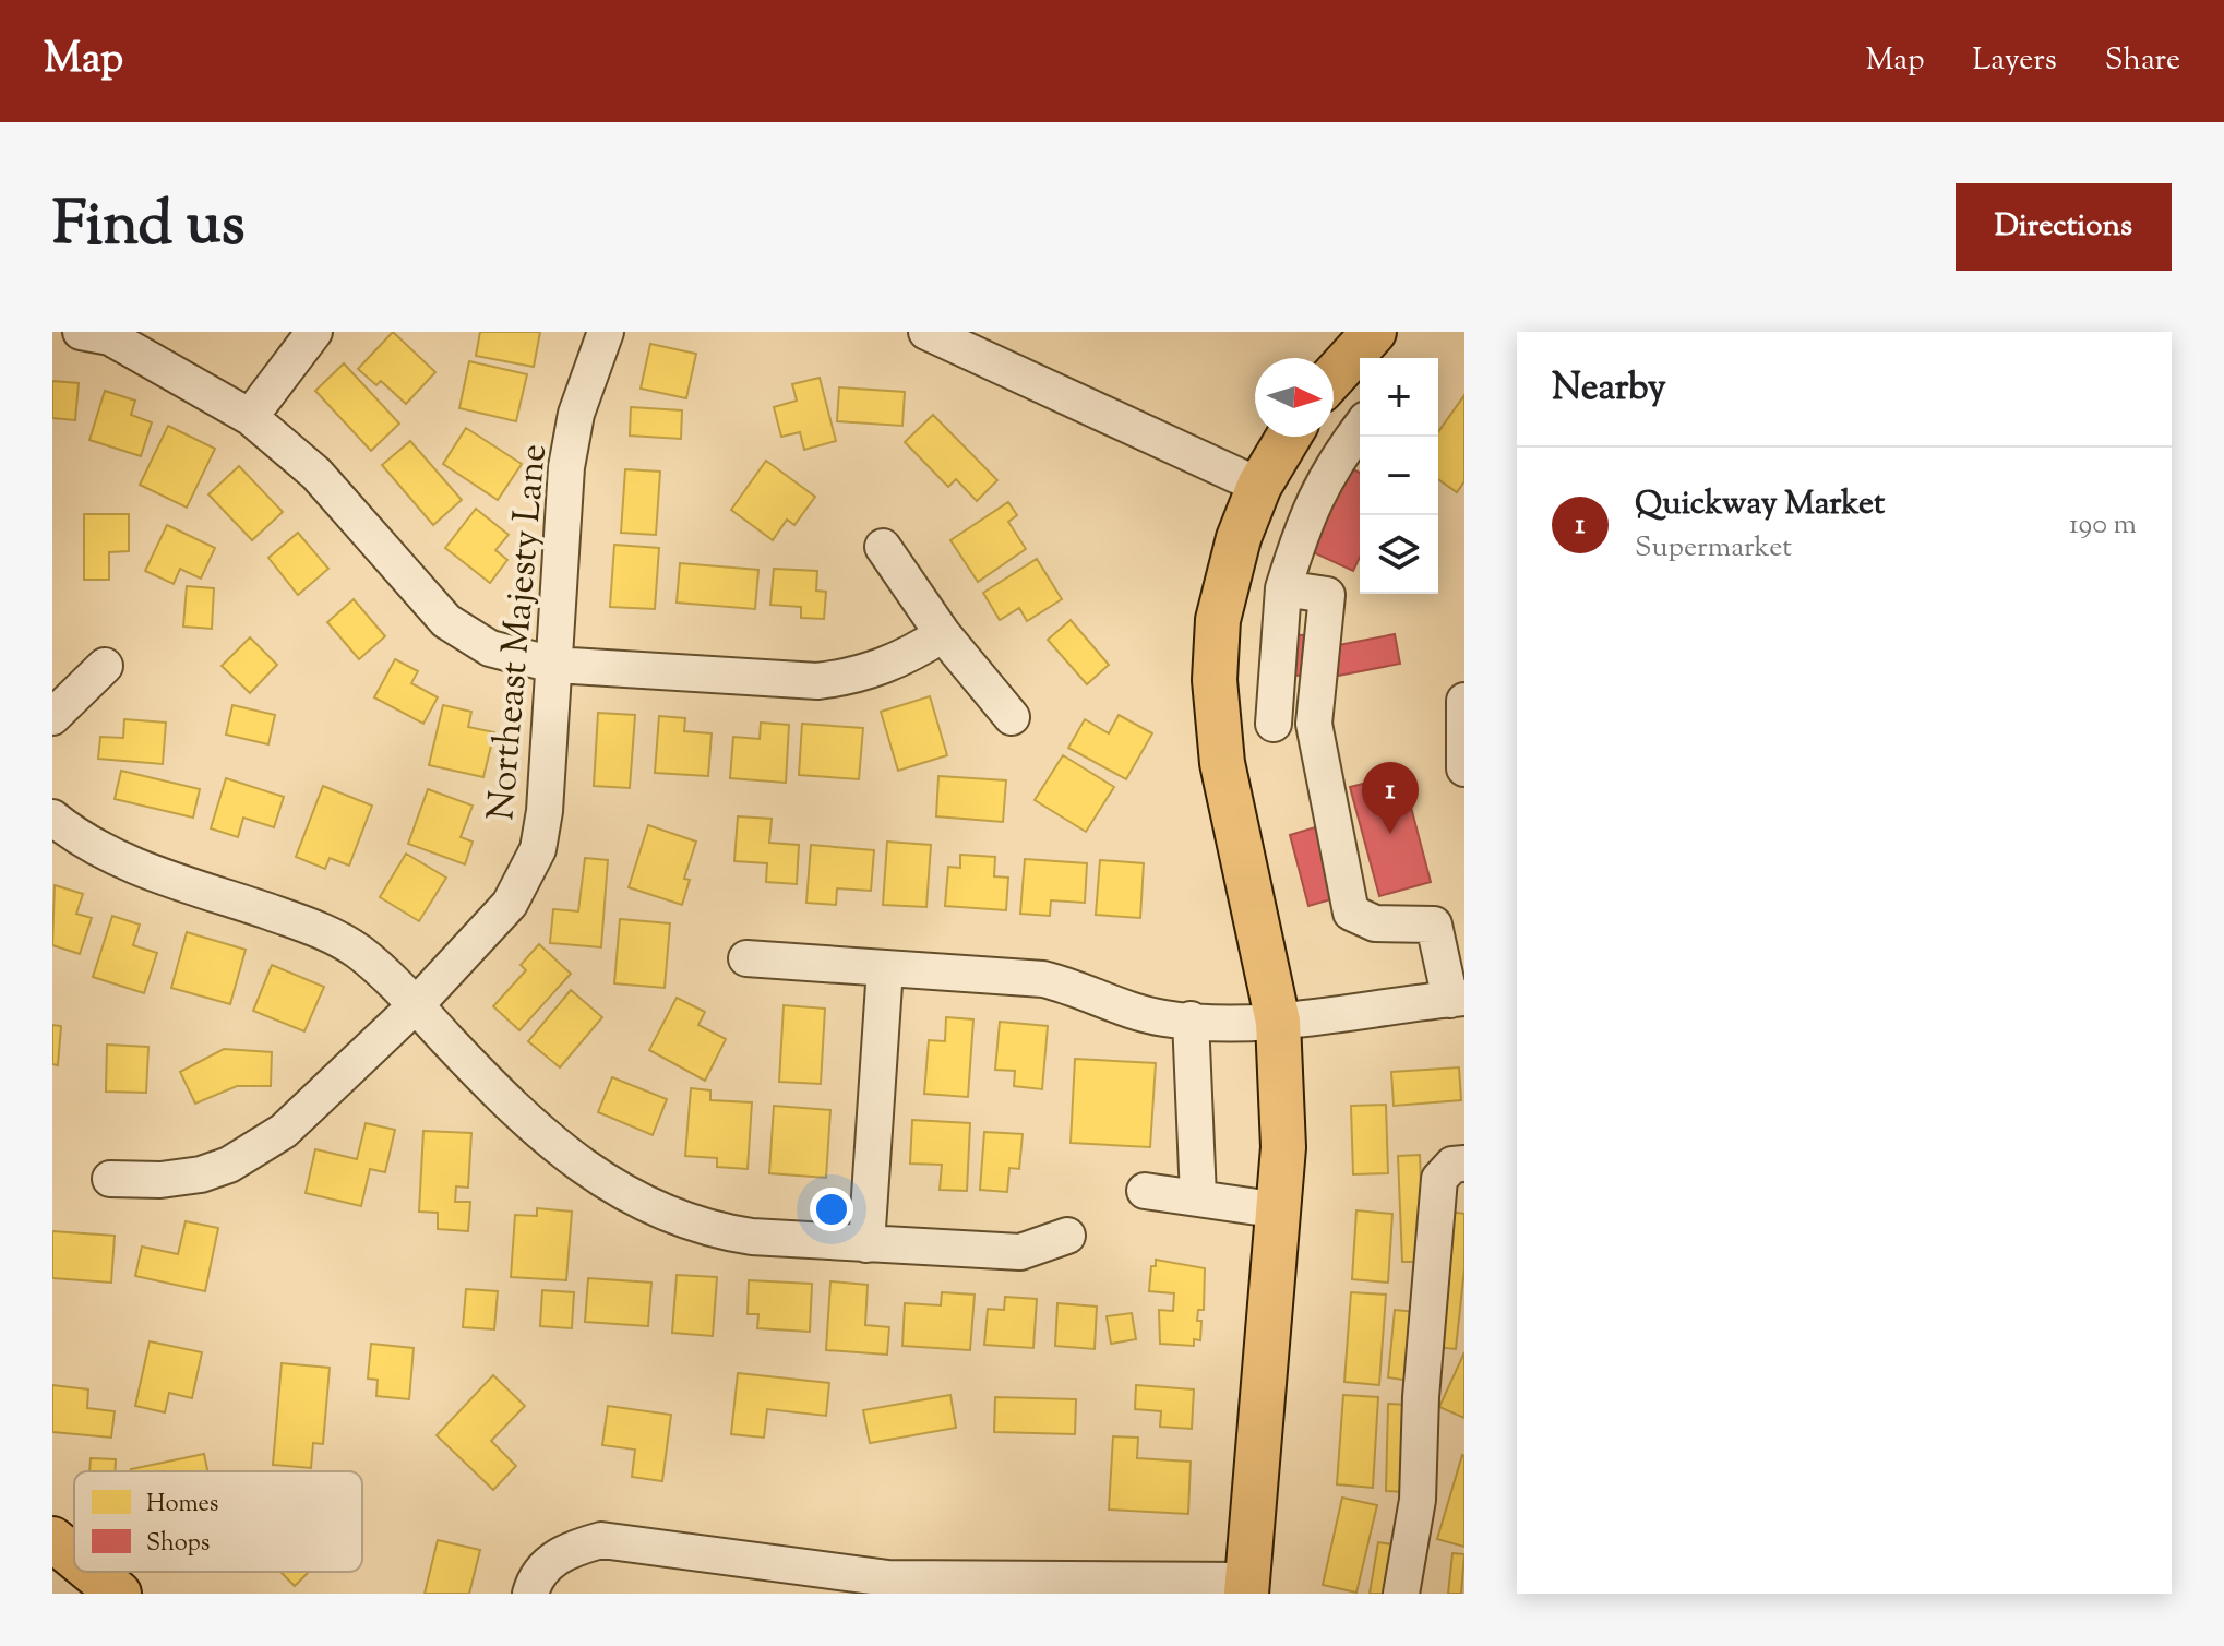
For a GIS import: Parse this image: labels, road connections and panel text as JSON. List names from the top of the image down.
{
  "streets": {
    "street": ["Northeast Majesty Lane"]
  },
  "legend": ["Homes", "Shops"],
  "north": "right",
  "page": {
    "header": "Map",
    "nav": ["Map", "Layers", "Share"],
    "title": "Find us",
    "buttons": "Directions",
    "heading": "Nearby",
    "map_buttons": ["+", "−"],
    "list": [
      {
        "mark": "1",
        "name": "Quickway Market",
        "note": "Supermarket",
        "value": "190 m"
      }
    ],
    "pins": "1"
  }
}
